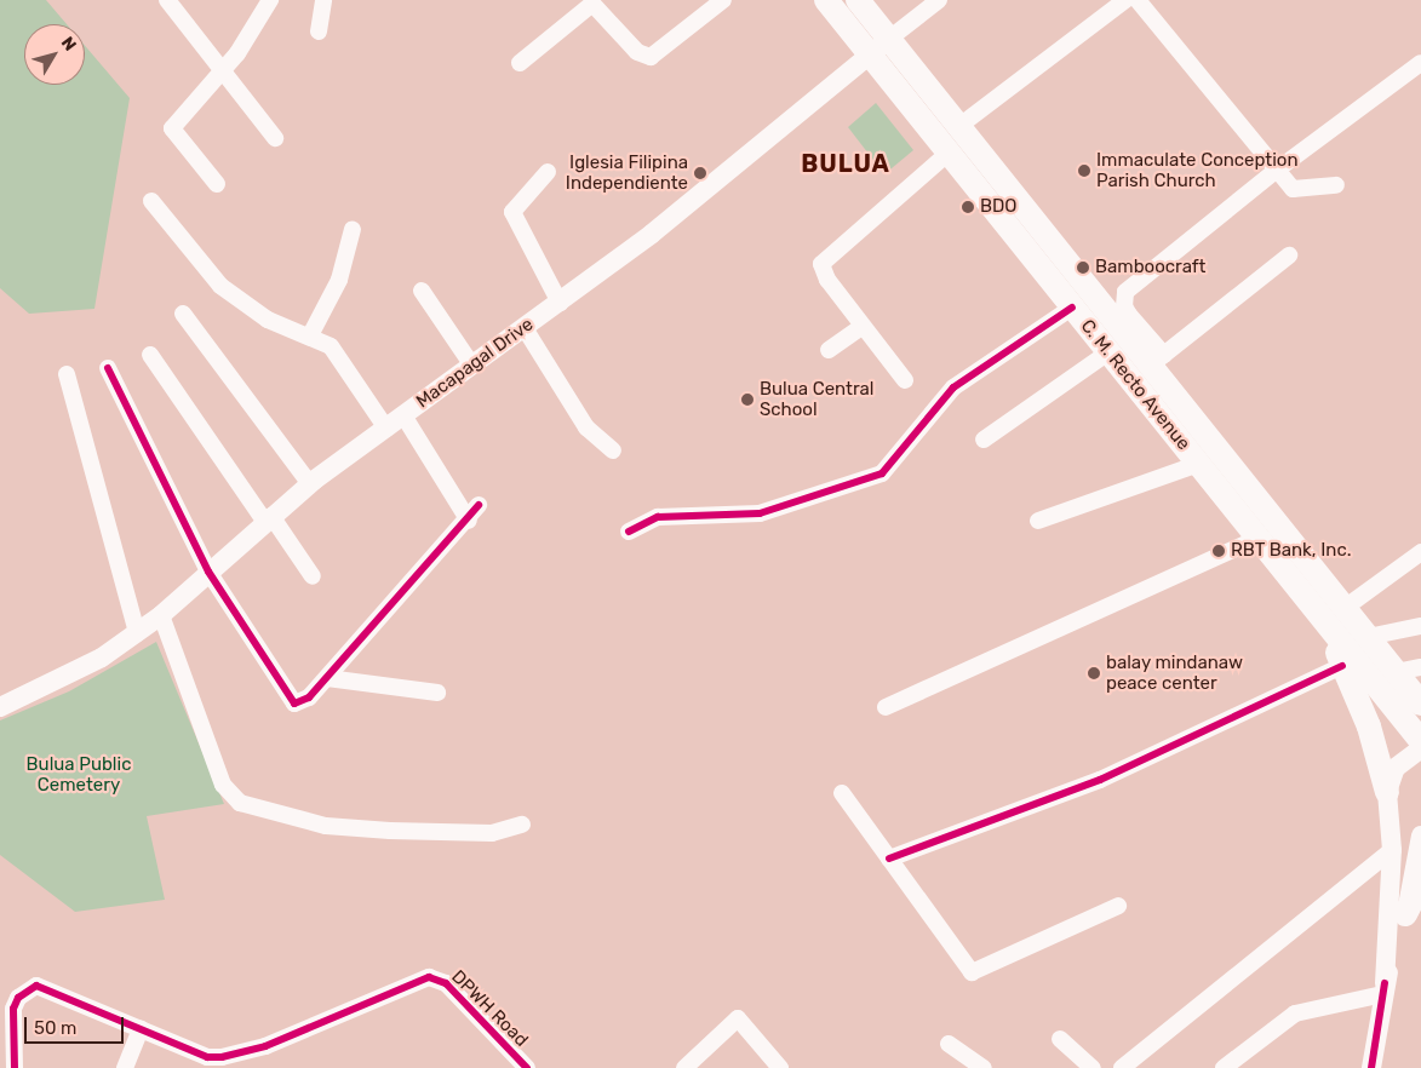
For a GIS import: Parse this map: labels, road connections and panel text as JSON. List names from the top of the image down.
{
  "streets": {
    "highway": ["C. M. Recto Avenue"],
    "main road": ["Macapagal Drive"],
    "street": ["DPWH Road"]
  },
  "crossings": [
    ["Macapagal Drive", "C. M. Recto Avenue"]
  ],
  "districts": ["BULUA"],
  "parks": ["Bulua Public Cemetery"],
  "places": [
    "Immaculate Conception Parish Church",
    "Iglesia Filipina Independiente",
    "BDO",
    "Bamboocraft",
    "Bulua Central School",
    "RBT Bank, Inc.",
    "balay mindanaw peace center"
  ],
  "scale_bar": "50 m",
  "north": "top right"
}
